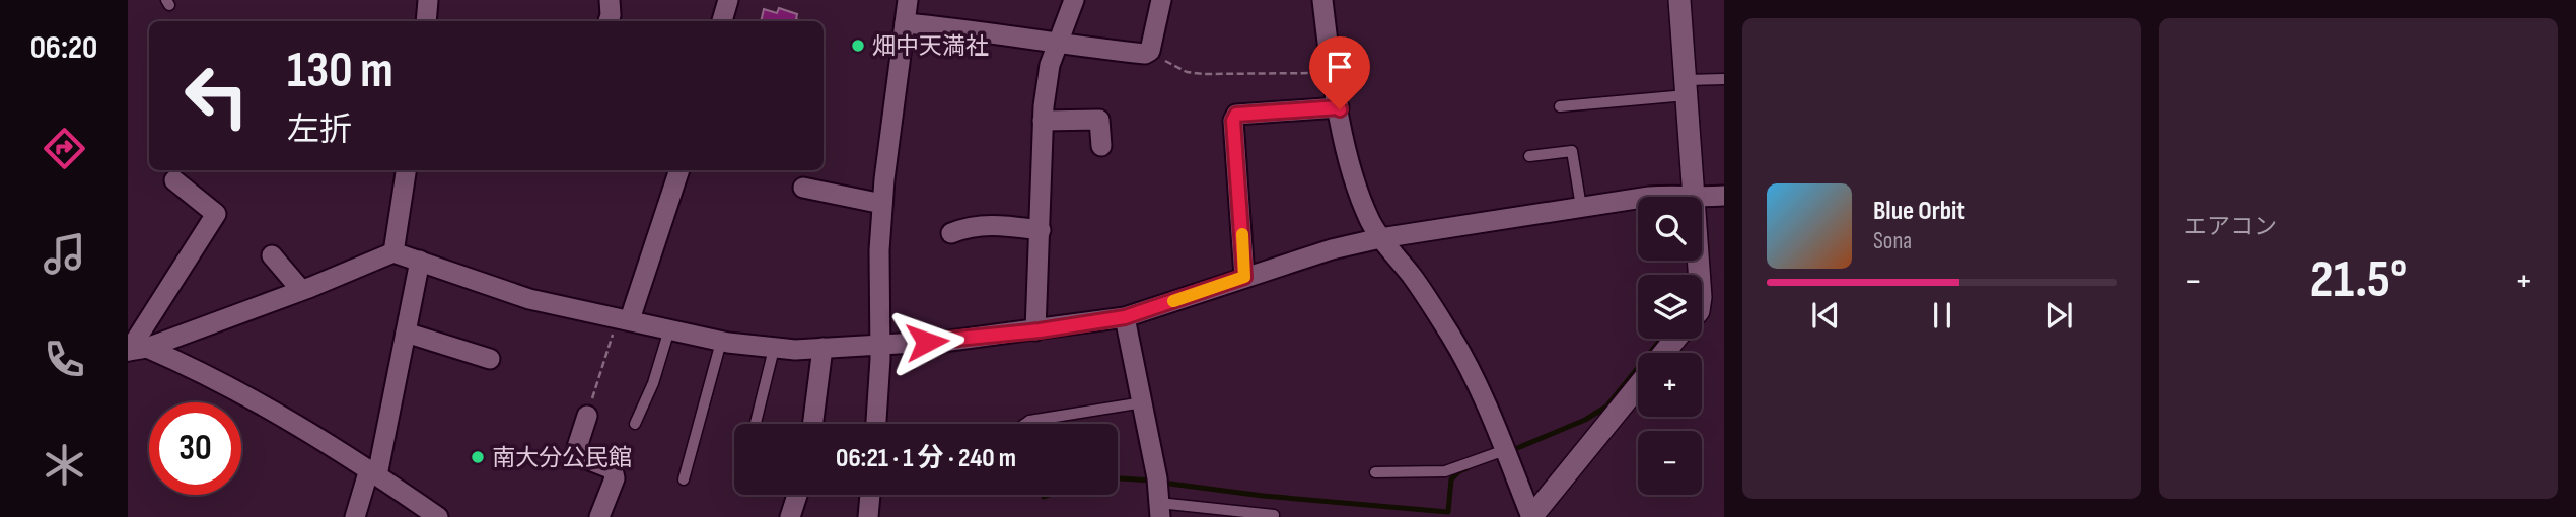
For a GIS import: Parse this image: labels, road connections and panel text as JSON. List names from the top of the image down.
{
  "places": ["畑中天満社", "南大分公民館"],
  "page": {
    "tabs": "06:20",
    "tile": "エアコン",
    "turn": ["130 m", "左折"],
    "song": ["Blue Orbit", "Sona"],
    "map_buttons": ["+", "−"],
    "heat": ["−", "21.5°", "+"],
    "limit": "30",
    "trip": "06:21 · 1 分 · 240 m"
  }
}
